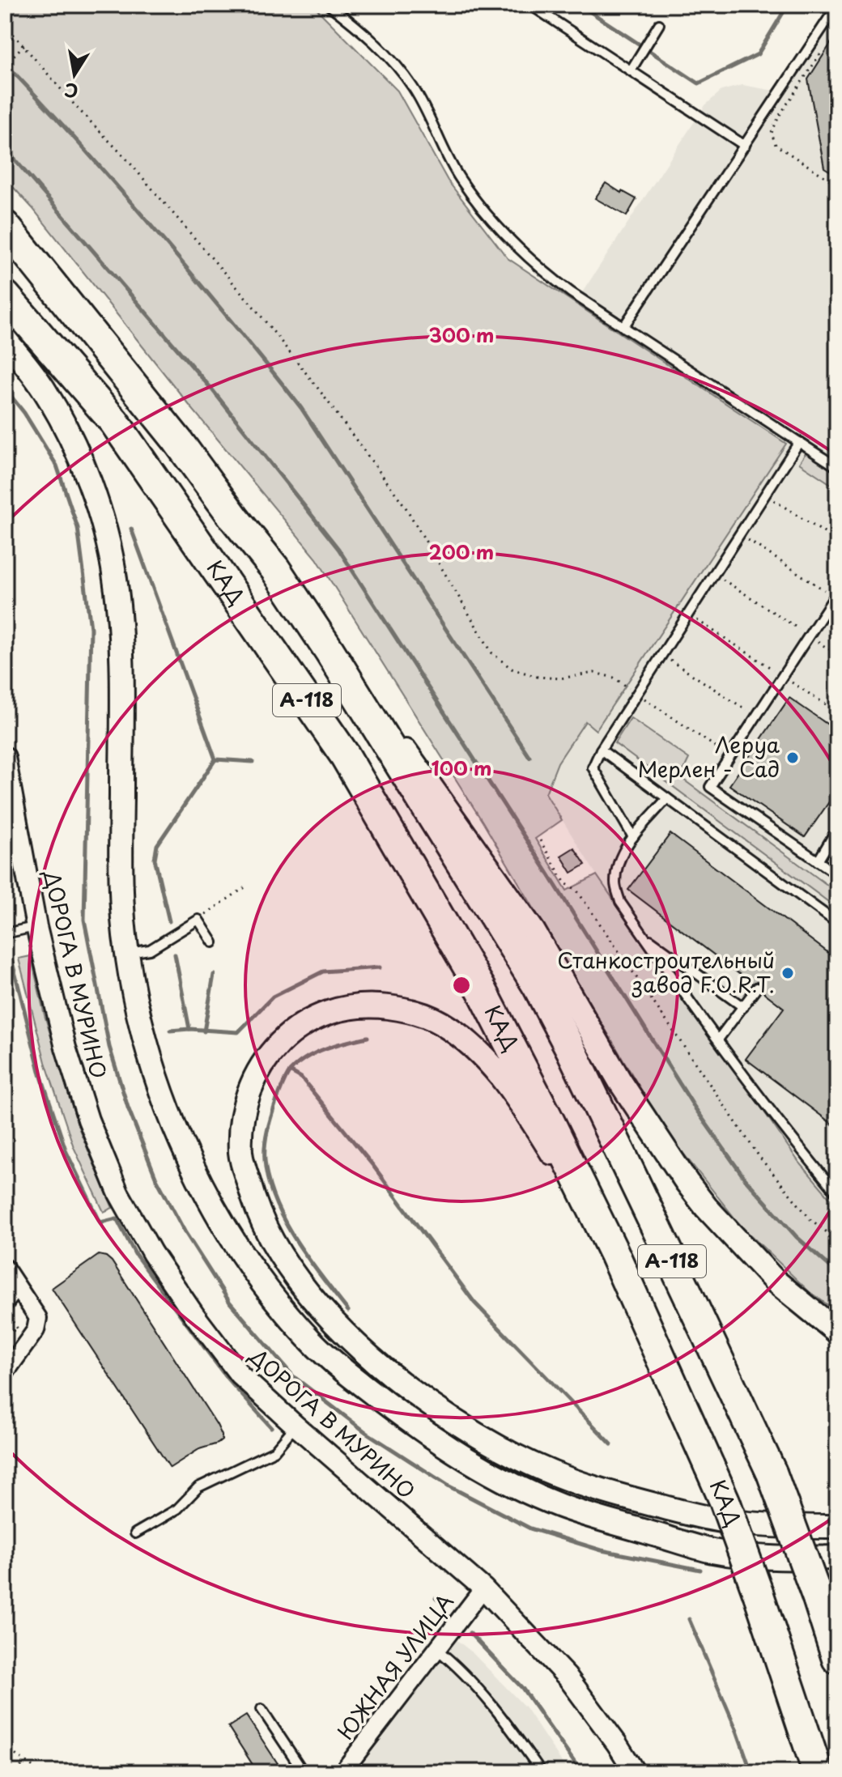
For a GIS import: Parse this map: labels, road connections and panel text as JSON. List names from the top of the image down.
{
  "streets": {
    "highway": ["КАД", "А-118"],
    "street": ["ДОРОГА В МУРИНО", "ЮЖНАЯ УЛИЦА"]
  },
  "crossings": [
    ["ДОРОГА В МУРИНО", "ЮЖНАЯ УЛИЦА"]
  ],
  "places": ["Леруа Мерлен - Сад", "Станкостроительный завод F.O.R.T."],
  "north": "bottom",
  "rings": ["300 m", "200 m", "100 m"]
}
